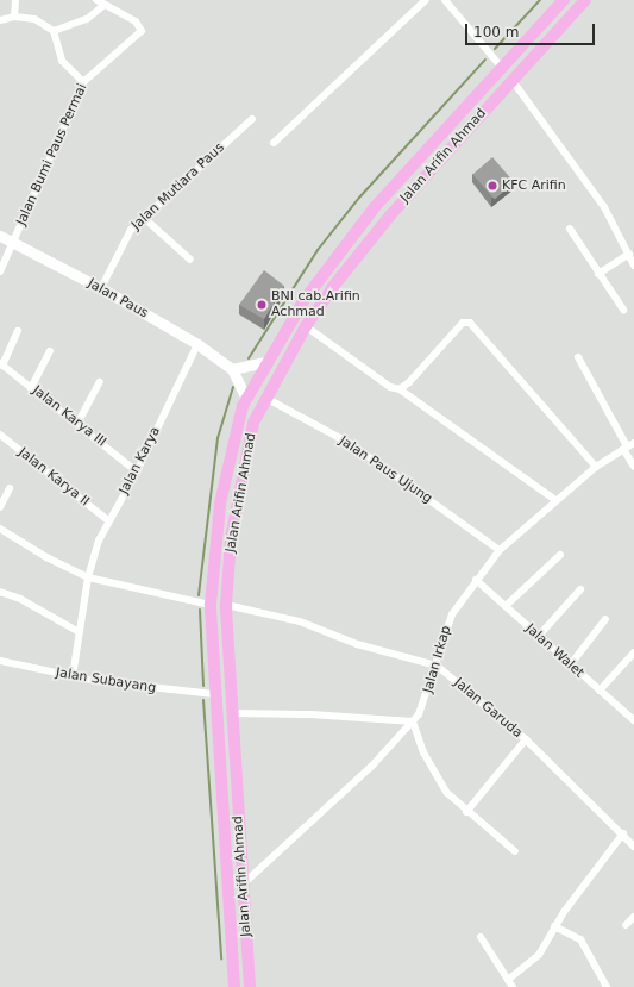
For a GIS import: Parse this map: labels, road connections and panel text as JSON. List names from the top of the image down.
{
  "streets": {
    "main road": ["Jalan Arifin Ahmad", "Jalan Paus"],
    "street": [
      "Jalan Bumi Paus Permai",
      "Jalan Mutiara Paus",
      "Jalan Karya III",
      "Jalan Karya",
      "Jalan Paus Ujung",
      "Jalan Karya II",
      "Jalan Walet",
      "Jalan Irkap",
      "Jalan Subayang",
      "Jalan Garuda"
    ]
  },
  "crossings": [
    ["Jalan Bumi Paus Permai", "Jalan Paus"],
    ["Jalan Arifin Ahmad", "Jalan Paus"],
    ["Jalan Arifin Ahmad", "Jalan Paus Ujung"],
    ["Jalan Arifin Ahmad", "Jalan Irkap"],
    ["Jalan Arifin Ahmad", "Jalan Subayang"],
    ["Jalan Arifin Ahmad", "Jalan Garuda"],
    ["Jalan Mutiara Paus", "Jalan Paus"],
    ["Jalan Paus", "Jalan Karya"],
    ["Jalan Karya III", "Jalan Karya"],
    ["Jalan Karya", "Jalan Karya II"],
    ["Jalan Karya", "Jalan Subayang"],
    ["Jalan Paus Ujung", "Jalan Irkap"],
    ["Jalan Walet", "Jalan Irkap"],
    ["Jalan Irkap", "Jalan Garuda"]
  ],
  "places": ["KFC Arifin", "BNI cab.Arifin Achmad"],
  "scale_bar": "100 m"
}
